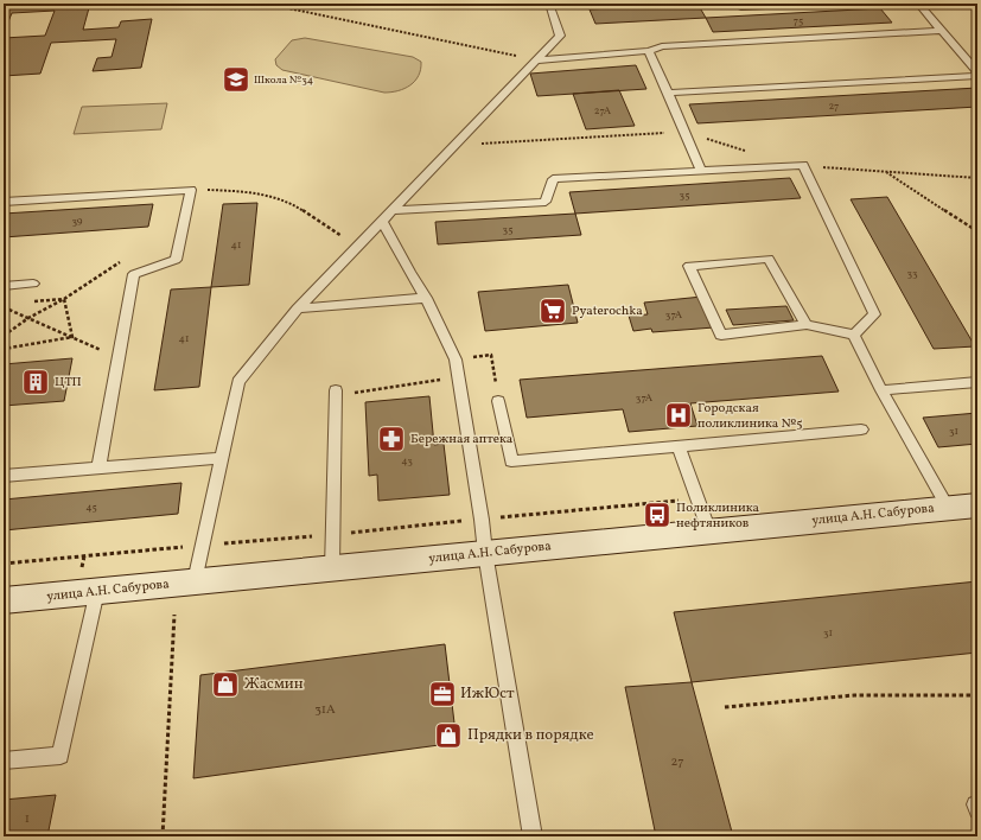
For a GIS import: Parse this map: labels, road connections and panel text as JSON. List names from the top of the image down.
{
  "streets": {
    "street": ["улица А.Н. Сабурова"]
  },
  "places": {
    "school or university": ["Школа №34"],
    "supermarket": ["Pyaterochka"],
    "building": ["ЦТП"],
    "hospital": ["Городская поликлиника №5"],
    "pharmacy": ["Бережная аптека"],
    "bus stop": ["Поликлиника нефтяников"],
    "shop": ["Жасмин", "Прядки в порядке"],
    "office": ["ИжЮст"]
  },
  "house_numbers": [
    "75",
    "27",
    "27А",
    "35",
    "39",
    "35",
    "41",
    "33",
    "37А",
    "41",
    "37А",
    "31",
    "43",
    "45",
    "31",
    "31А",
    "27",
    "1"
  ]
}
